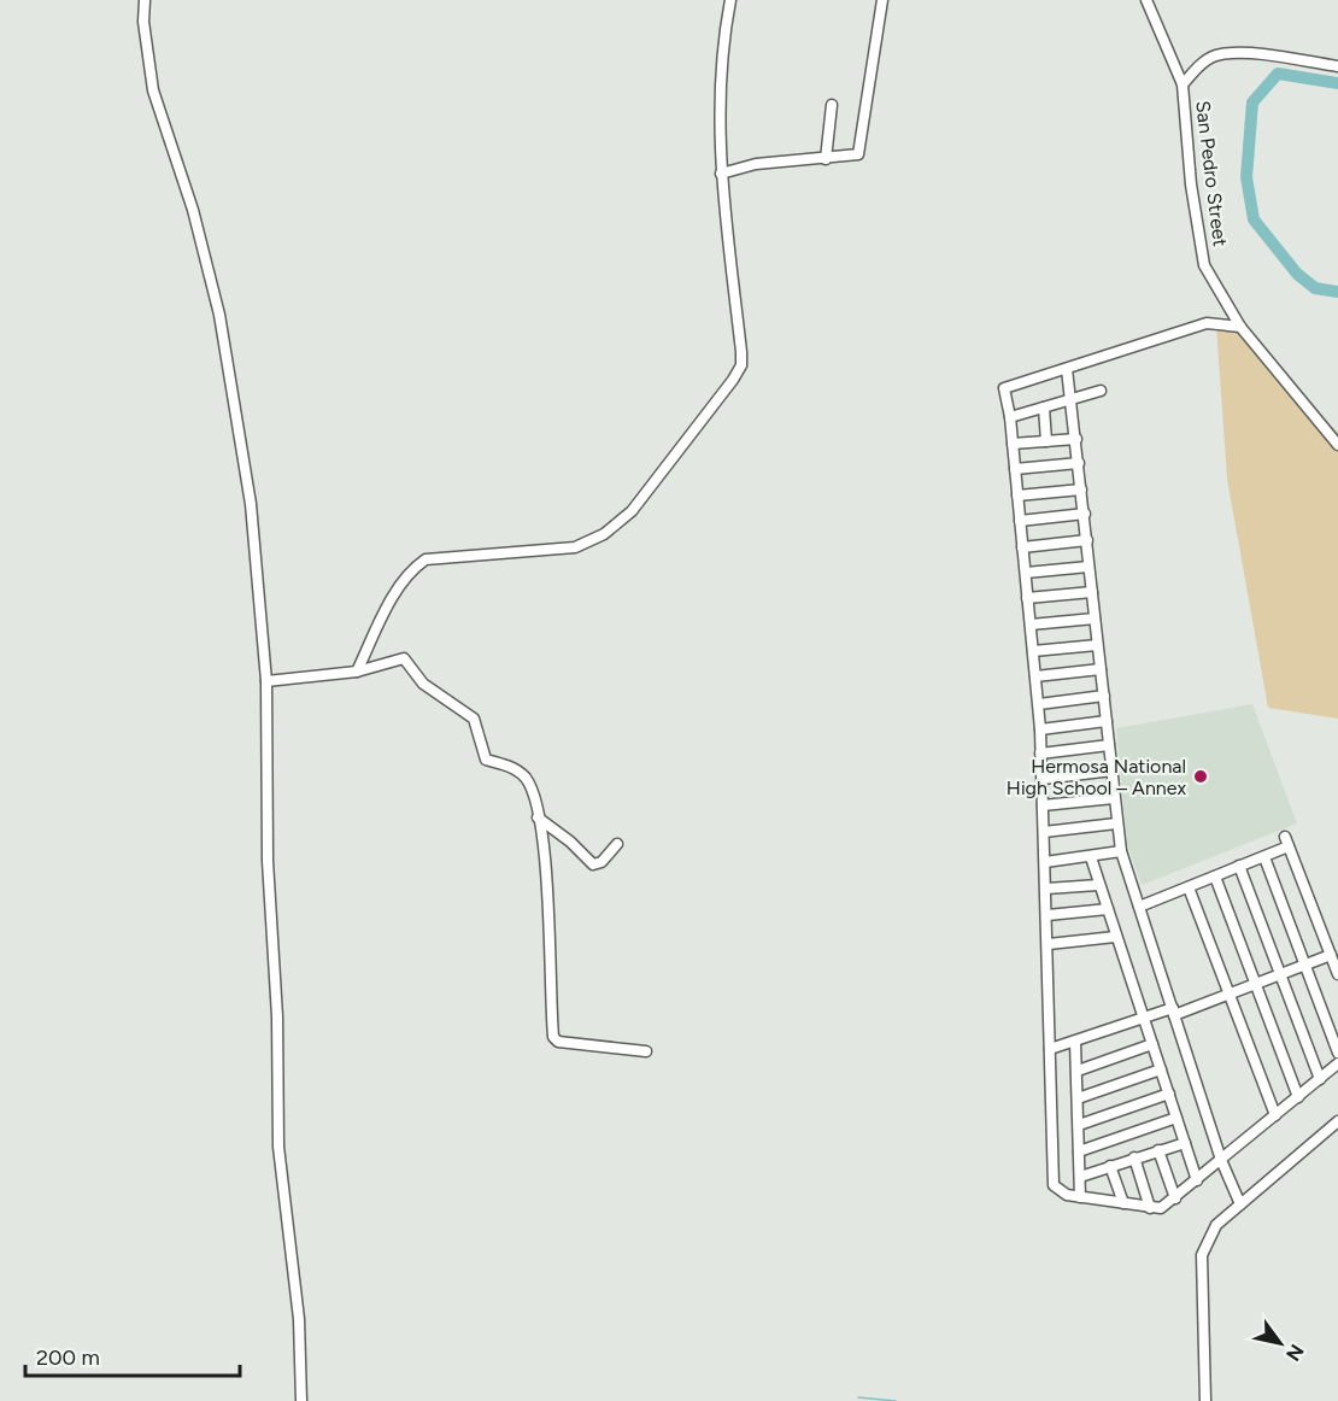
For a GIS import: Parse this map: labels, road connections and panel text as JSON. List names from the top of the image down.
{
  "streets": {
    "street": ["San Pedro Street"]
  },
  "places": ["Hermosa National High School – Annex"],
  "scale_bar": "200 m",
  "north": "bottom right"
}
